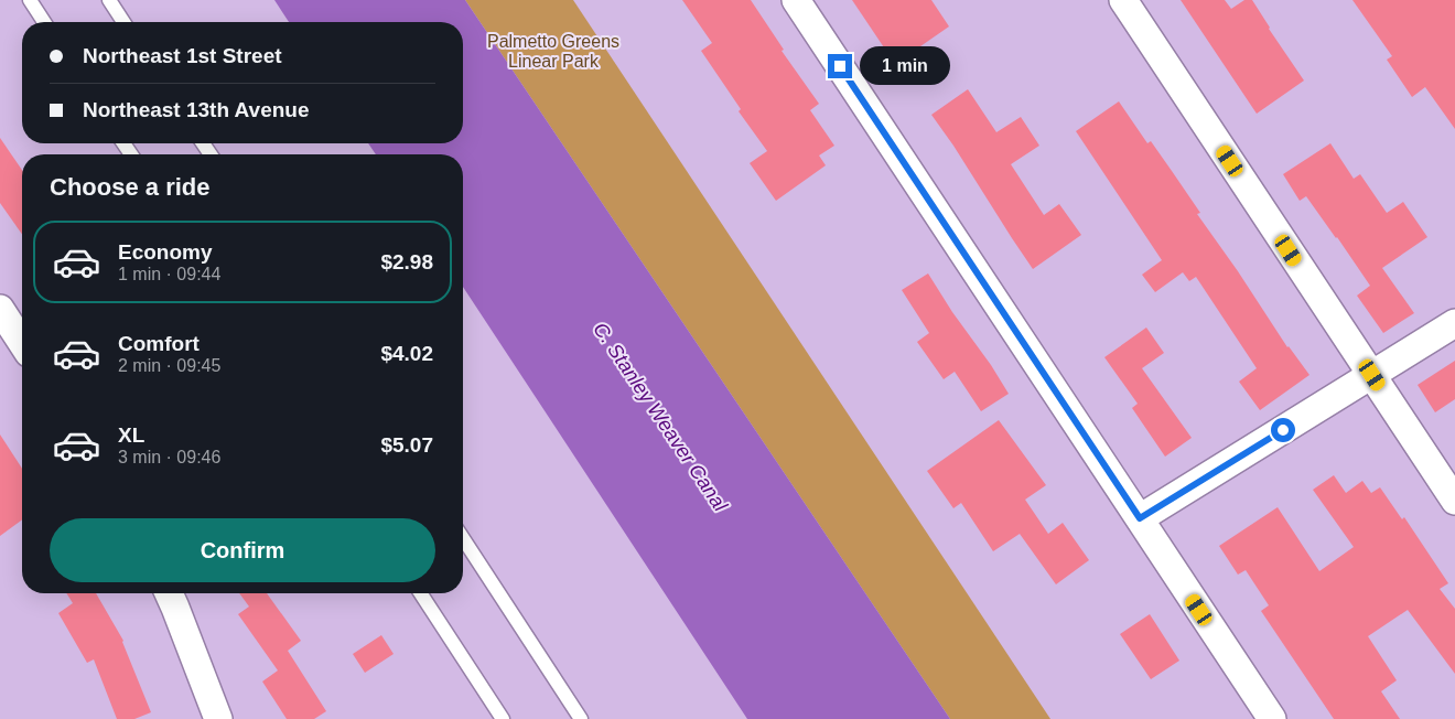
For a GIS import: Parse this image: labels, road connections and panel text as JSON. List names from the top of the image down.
{
  "water": ["C. Stanley Weaver Canal"],
  "parks": ["Palmetto Greens Linear Park"],
  "page": {
    "banner": ["Northeast 1st Street", "Northeast 13th Avenue"],
    "bubble": "1 min",
    "heading": "Choose a ride",
    "list": [
      {
        "name": "Economy",
        "note": "1 min · 09:44",
        "value": "$2.98"
      },
      {
        "name": "Comfort",
        "note": "2 min · 09:45",
        "value": "$4.02"
      },
      {
        "name": "XL",
        "note": "3 min · 09:46",
        "value": "$5.07"
      }
    ],
    "buttons": "Confirm"
  }
}
